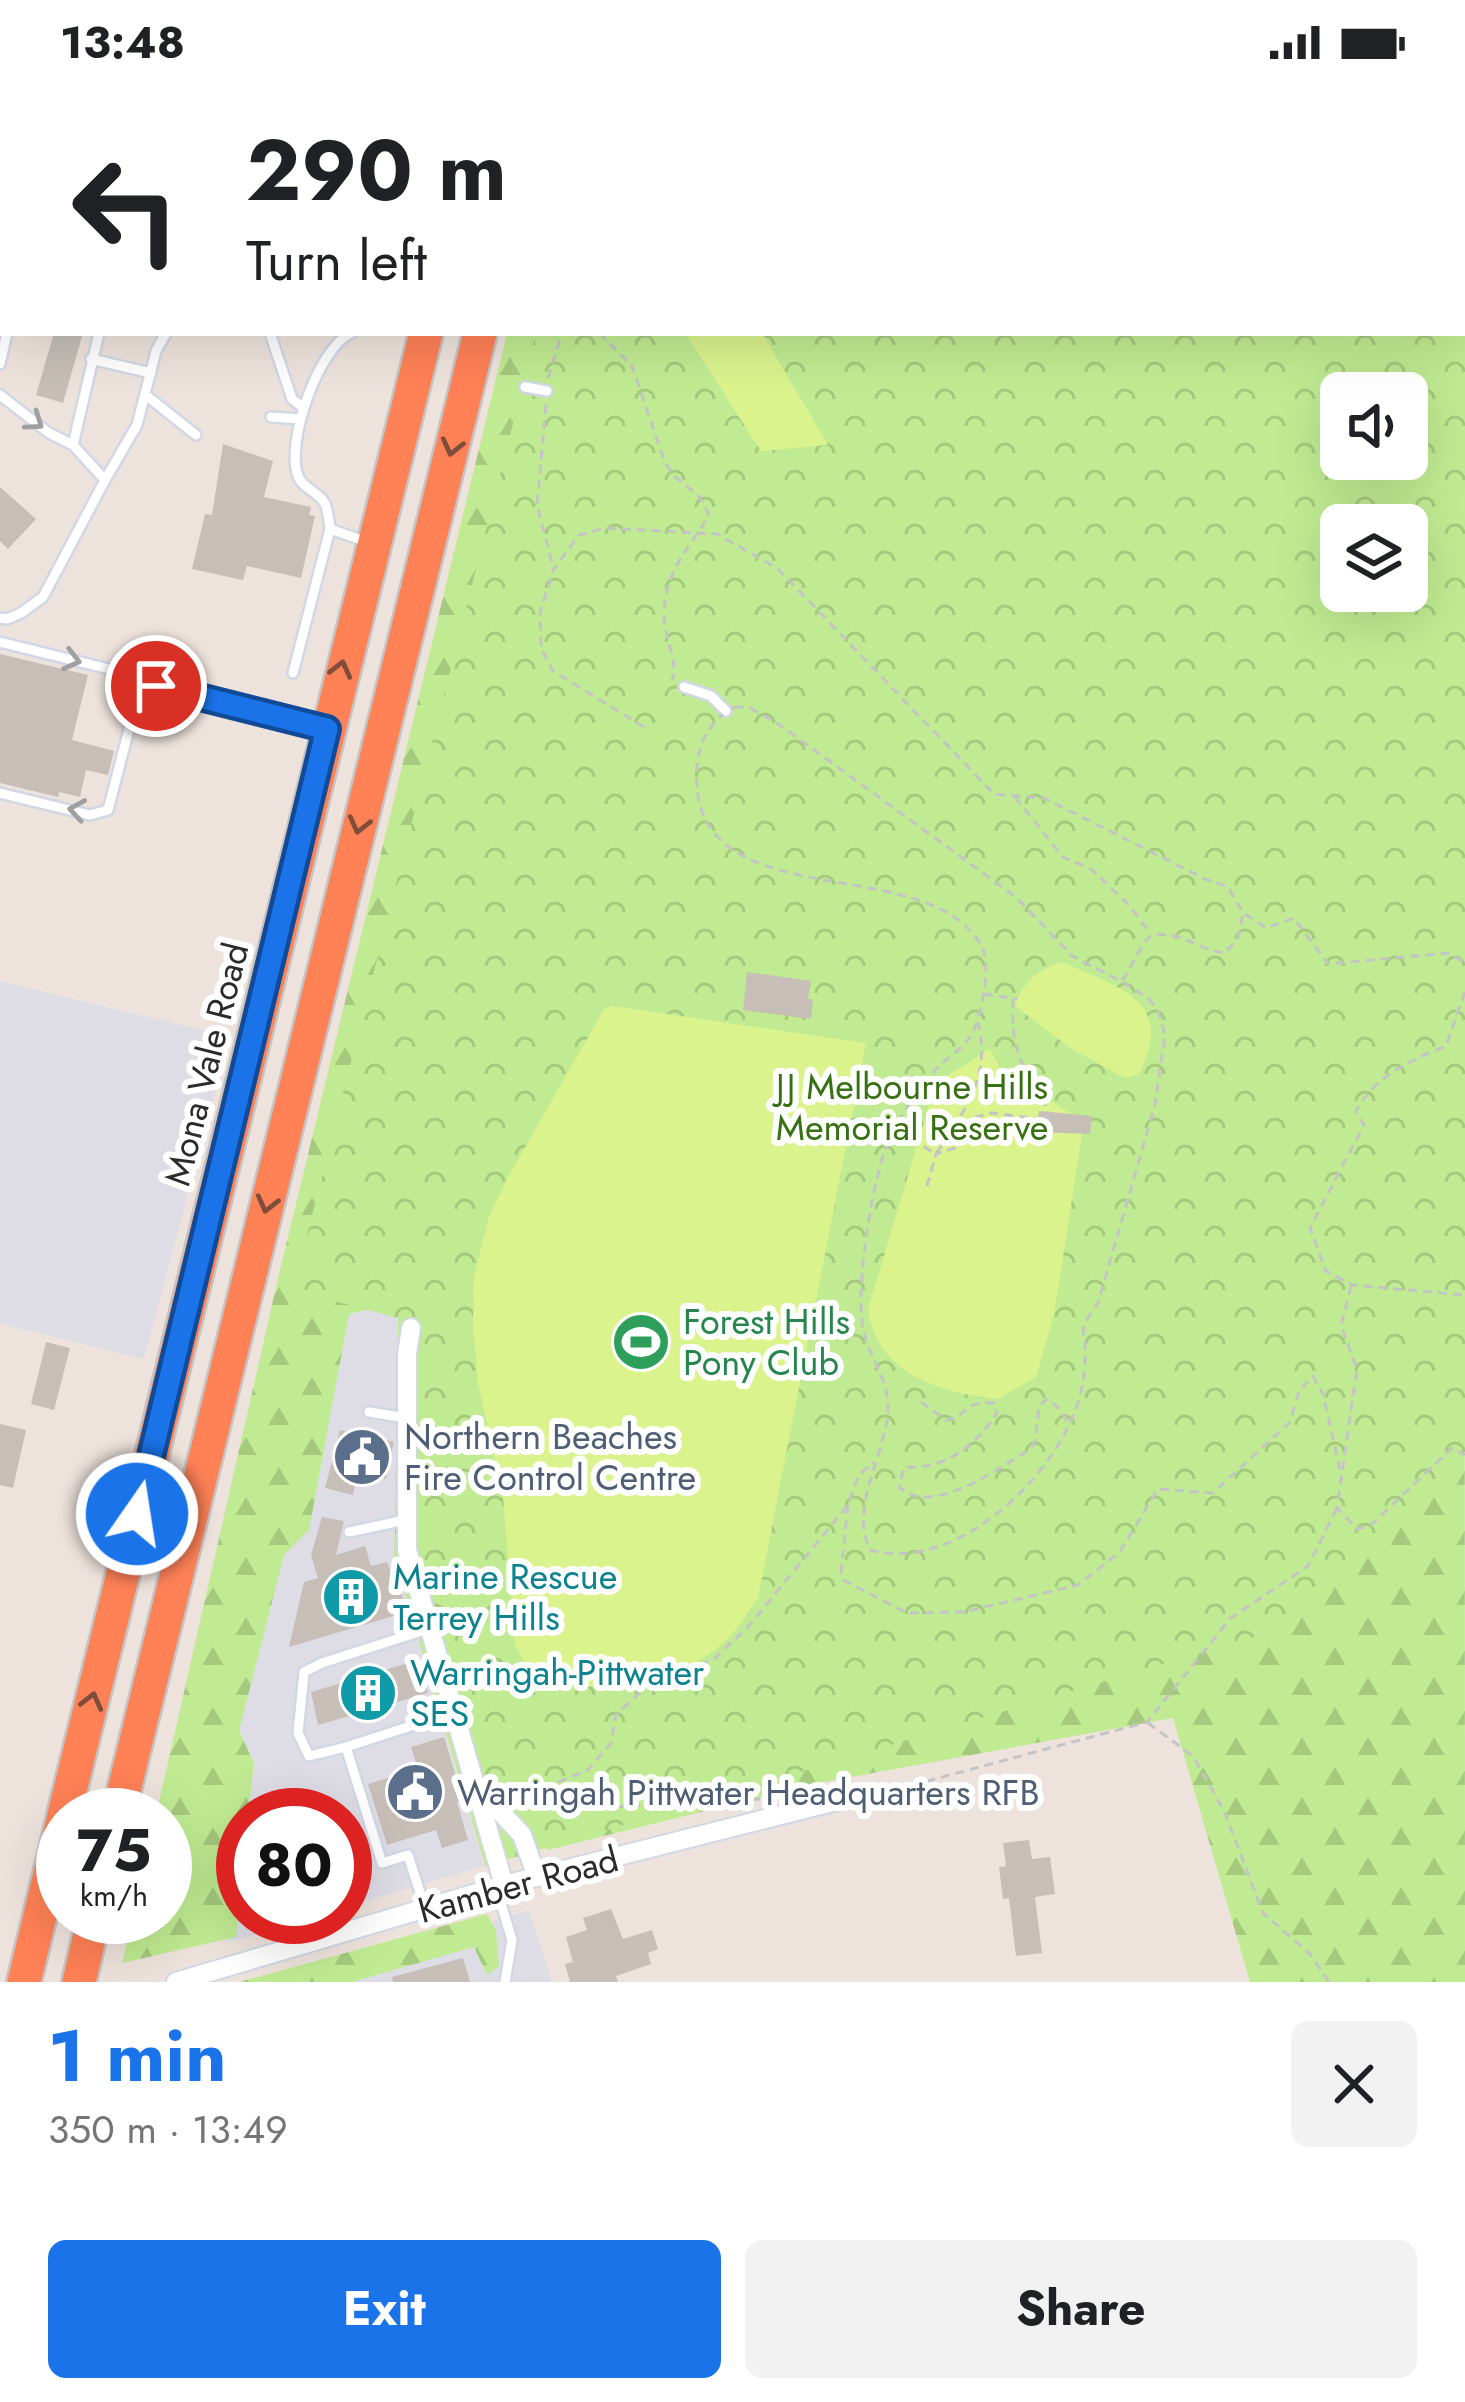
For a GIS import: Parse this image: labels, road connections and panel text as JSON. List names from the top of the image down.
{
  "streets": {
    "highway": ["Mona Vale Road"],
    "street": ["Kamber Road"]
  },
  "parks": ["JJ Melbourne Hills Memorial Reserve"],
  "places": {
    "sports": ["Forest Hills Pony Club"],
    "public building": ["Northern Beaches Fire Control Centre", "Warringah Pittwater Headquarters RFB"],
    "building": ["Marine Rescue Terrey Hills", "Warringah-Pittwater SES"]
  },
  "page": {
    "status": "13:48",
    "turn": ["290 m", "Turn left"],
    "speed": "75 km/h",
    "limit": "80",
    "heading": ["1 min", "350 m · 13:49"],
    "buttons": ["Exit", "Share"]
  }
}
